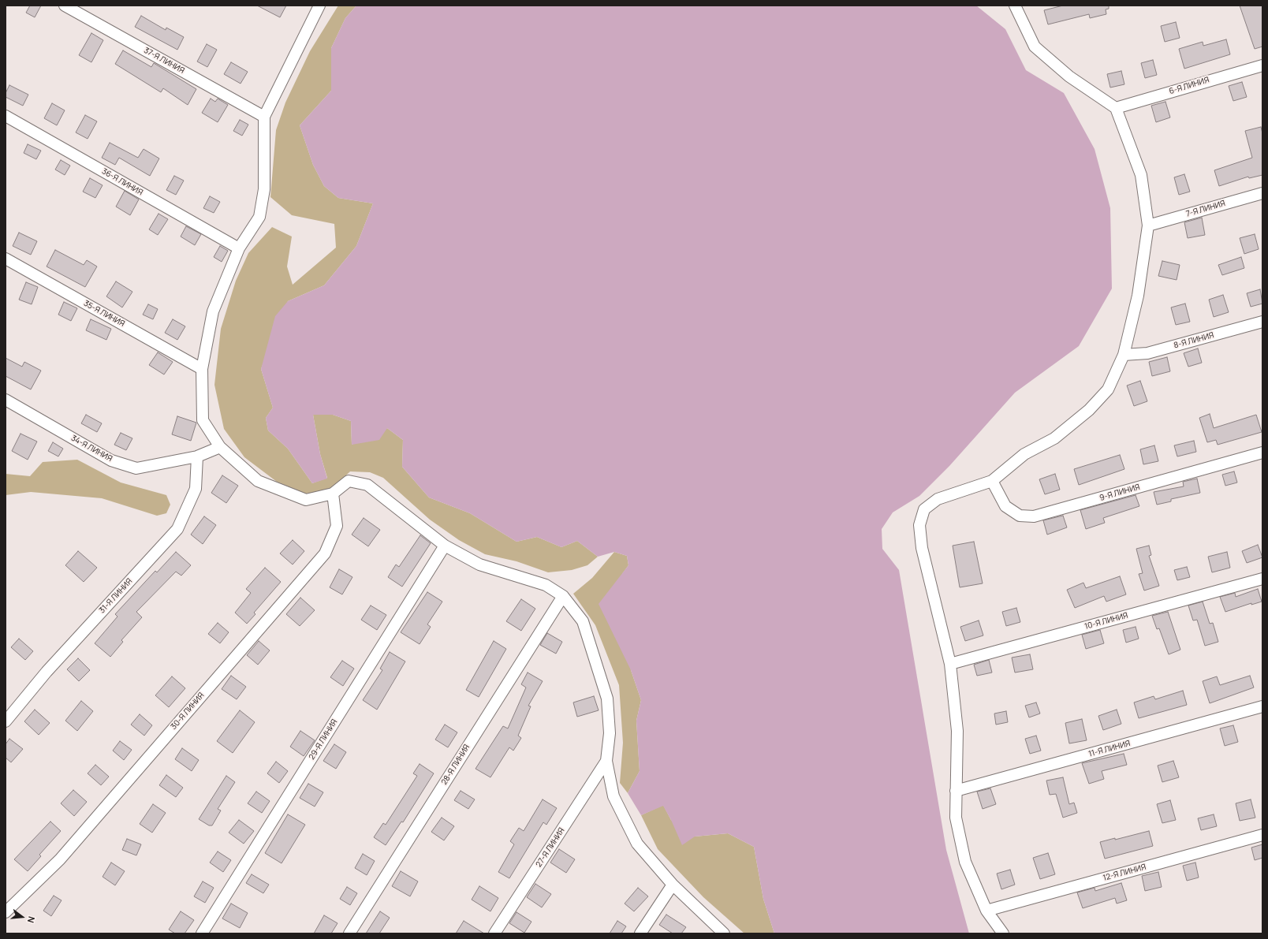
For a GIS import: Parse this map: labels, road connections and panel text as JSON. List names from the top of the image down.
{
  "streets": {
    "street": [
      "37-Я ЛИНИЯ",
      "6-Я ЛИНИЯ",
      "36-Я ЛИНИЯ",
      "7-Я ЛИНИЯ",
      "35-Я ЛИНИЯ",
      "8-Я ЛИНИЯ",
      "34-Я ЛИНИЯ",
      "9-Я ЛИНИЯ",
      "31-Я ЛИНИЯ",
      "10-Я ЛИНИЯ",
      "30-Я ЛИНИЯ",
      "29-Я ЛИНИЯ",
      "11-Я ЛИНИЯ",
      "28-Я ЛИНИЯ",
      "27-Я ЛИНИЯ",
      "12-Я ЛИНИЯ"
    ]
  },
  "crossings": [
    ["34-Я ЛИНИЯ", "31-Я ЛИНИЯ"]
  ],
  "north": "right"
}
